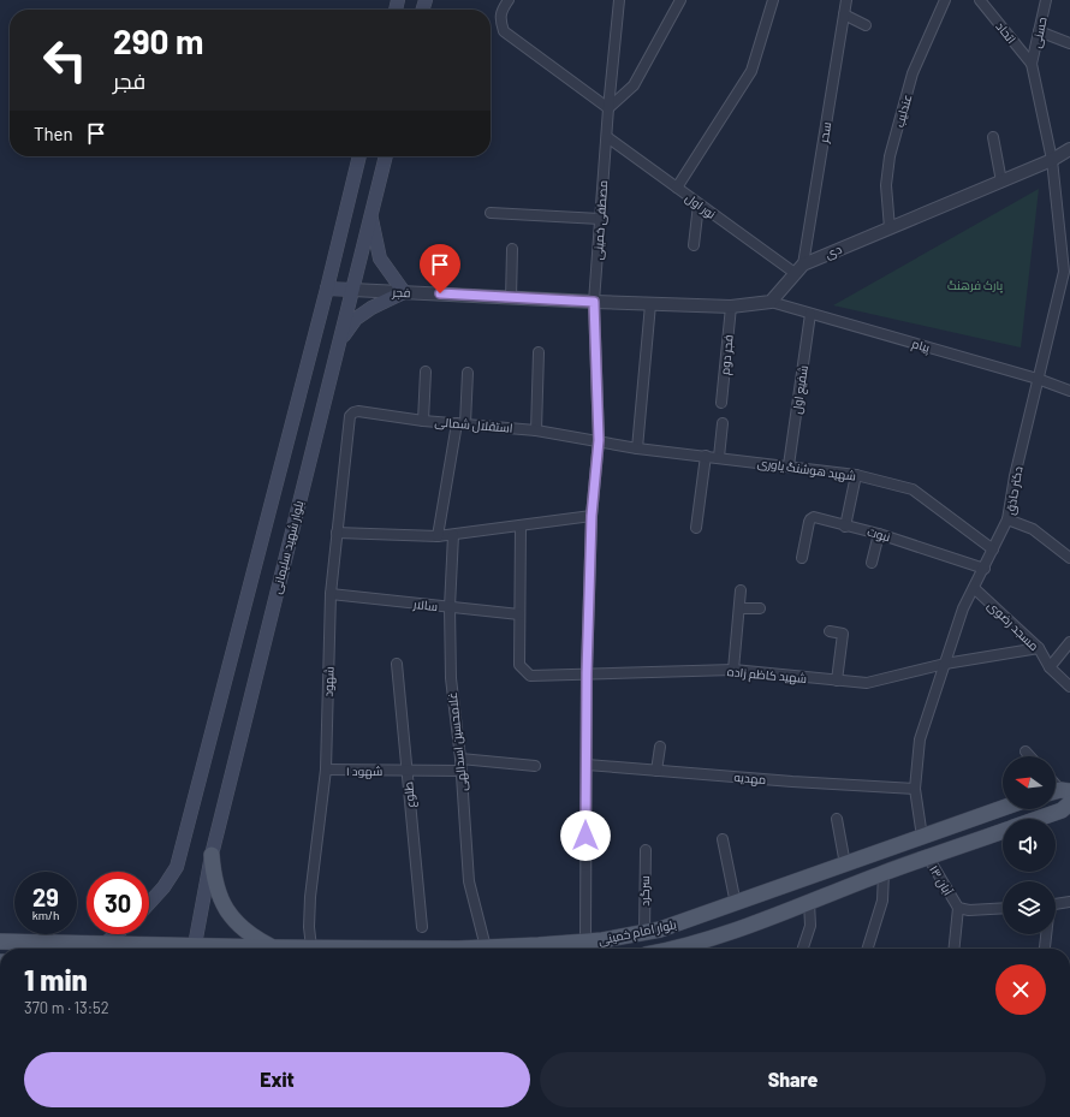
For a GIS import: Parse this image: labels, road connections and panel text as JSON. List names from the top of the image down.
{
  "streets": {
    "main road": ["بلوار شهید سلیمانی", "بلوار امام خمینی"],
    "street": [
      "اتحاد",
      "حسنی",
      "عندلیب",
      "سحر",
      "نور اول",
      "مصطفی خمینی",
      "دی",
      "فجر",
      "پیام",
      "فجر دوم",
      "شفیع اول",
      "استقلال شمالی",
      "شهید هوشنگ یاوری",
      "دکتر حاذق",
      "نبوت",
      "سالار",
      "مسجد رضوی",
      "شهید کاظم زاده",
      "شهود",
      "غلامحسین اسدالهی",
      "شهود ۱",
      "مهدیه",
      "طلوع",
      "۱۳ آبان",
      "سرگرد"
    ]
  },
  "crossings": [
    ["اتحاد", "حسنی"],
    ["اتحاد", "دکتر حاذق"],
    ["حسنی", "دکتر حاذق"],
    ["عندلیب", "دی"],
    ["سحر", "نور اول"],
    ["سحر", "دی"],
    ["نور اول", "مصطفی خمینی"],
    ["نور اول", "دی"],
    ["مصطفی خمینی", "فجر"],
    ["مصطفی خمینی", "استقلال شمالی"],
    ["مصطفی خمینی", "شهید هوشنگ یاوری"],
    ["مصطفی خمینی", "شهید کاظم زاده"],
    ["مصطفی خمینی", "مهدیه"],
    ["مصطفی خمینی", "بلوار امام خمینی"],
    ["دی", "پیام"],
    ["دی", "دکتر حاذق"],
    ["فجر", "بلوار شهید سلیمانی"],
    ["پیام", "شفیع اول"],
    ["پیام", "دکتر حاذق"],
    ["شفیع اول", "شهید هوشنگ یاوری"],
    ["استقلال شمالی", "شهید هوشنگ یاوری"],
    ["استقلال شمالی", "شهود"],
    ["شهید هوشنگ یاوری", "دکتر حاذق"],
    ["دکتر حاذق", "نبوت"],
    ["دکتر حاذق", "مسجد رضوی"],
    ["دکتر حاذق", "شهید کاظم زاده"],
    ["دکتر حاذق", "مهدیه"],
    ["دکتر حاذق", "بلوار امام خمینی"],
    ["سالار", "شهید کاظم زاده"],
    ["سالار", "شهود"],
    ["سالار", "غلامحسین اسدالهی"],
    ["شهود", "شهود ۱"],
    ["شهود", "بلوار امام خمینی"],
    ["غلامحسین اسدالهی", "شهود ۱"],
    ["غلامحسین اسدالهی", "بلوار امام خمینی"],
    ["شهود ۱", "طلوع"],
    ["۱۳ آبان", "بلوار امام خمینی"],
    ["سرگرد", "بلوار امام خمینی"]
  ],
  "parks": ["پارک فرهنگ"],
  "north": "left",
  "page": {
    "turn": ["290 m", "فجر"],
    "then": "Then",
    "speed": "29 km/h",
    "limit": "30",
    "heading": ["1 min", "370 m · 13:52"],
    "buttons": ["Exit", "Share"]
  }
}
